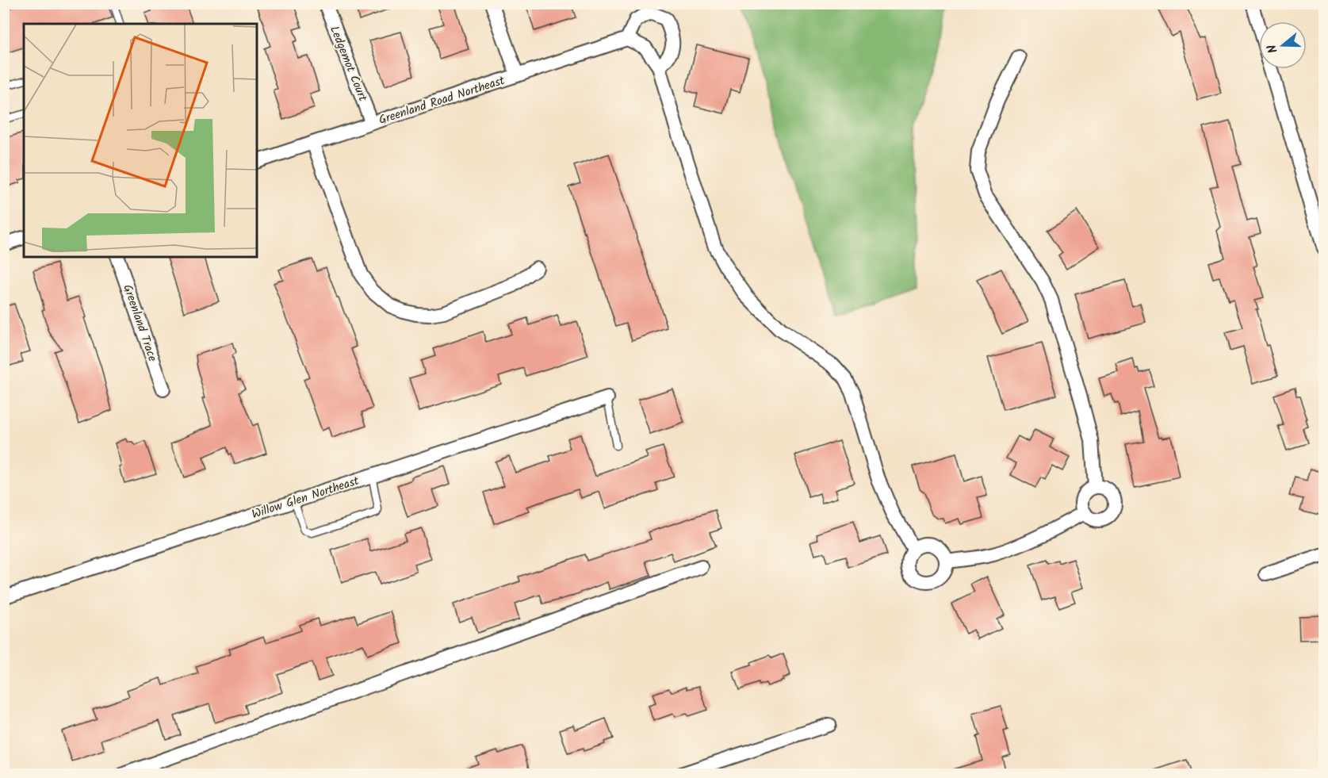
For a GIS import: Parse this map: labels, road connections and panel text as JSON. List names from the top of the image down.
{
  "streets": {
    "street": [
      "Ledgemot Court",
      "Greenland Road Northeast",
      "Greenland Trace",
      "Willow Glen Northeast"
    ]
  },
  "crossings": [
    ["Ledgemot Court", "Greenland Road Northeast"]
  ],
  "north": "left"
}
